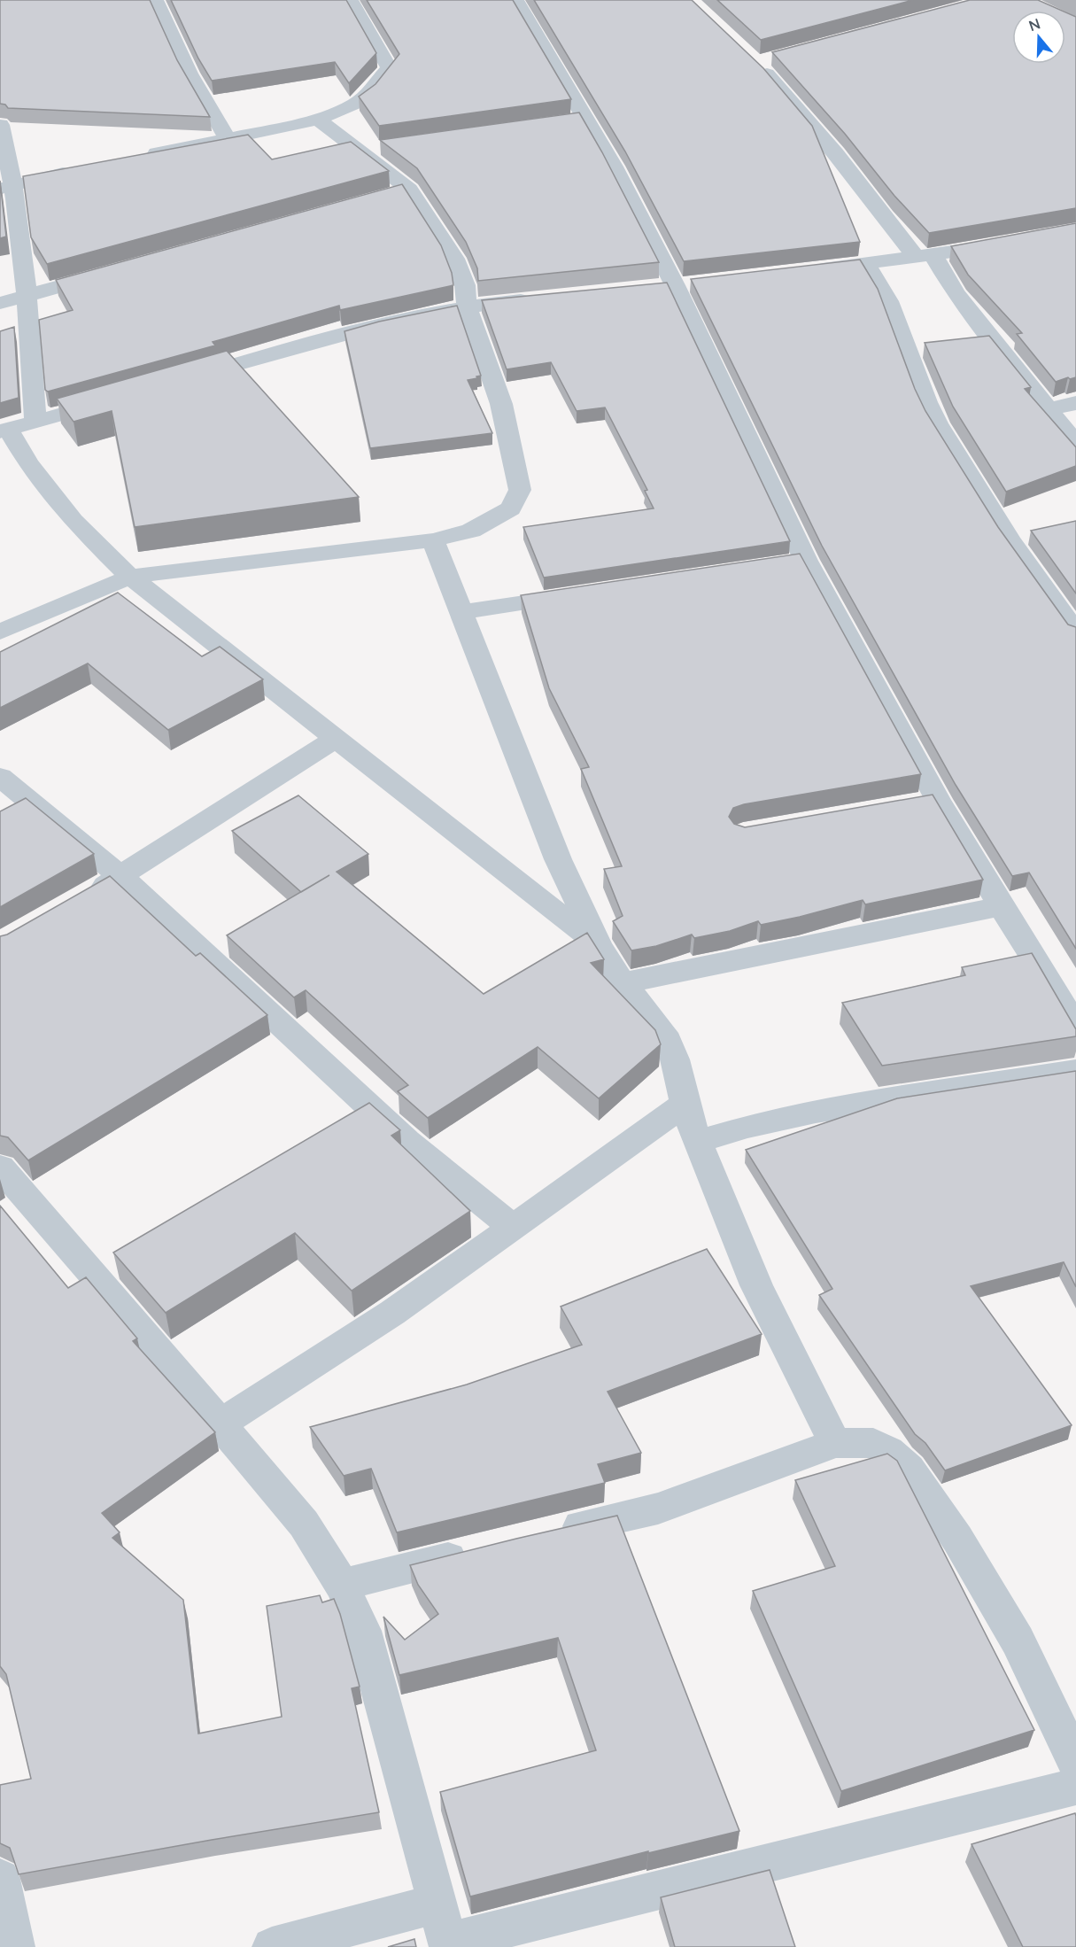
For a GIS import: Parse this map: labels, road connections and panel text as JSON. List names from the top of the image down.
{
  "north": "top"
}
